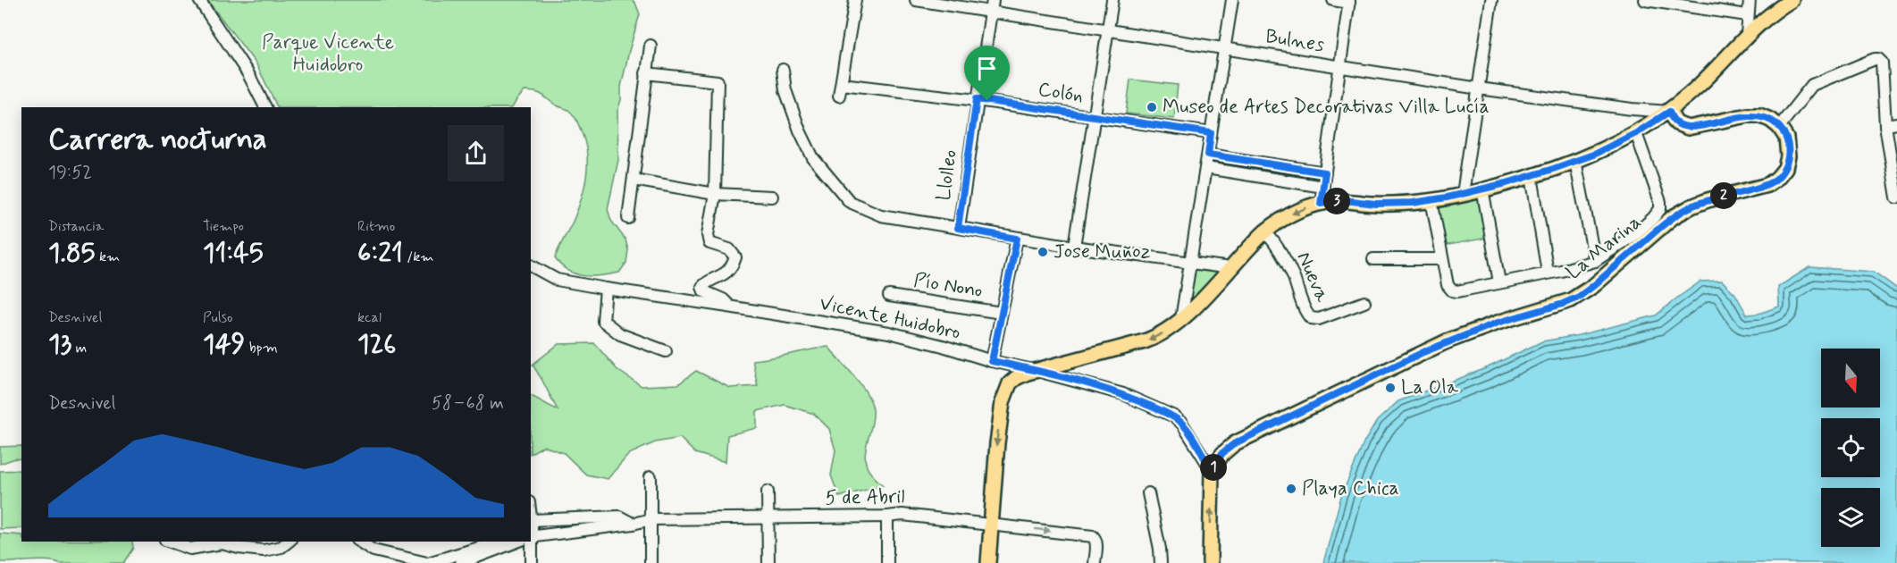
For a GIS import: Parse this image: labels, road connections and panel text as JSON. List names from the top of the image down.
{
  "streets": {
    "main road": ["La Marina"],
    "street": [
      "Bulnes",
      "Colón",
      "Llolleo",
      "Nueva",
      "Pío Nono",
      "Vicente Huidobro",
      "5 de Abril"
    ]
  },
  "crossings": [
    ["Bulnes", "Llolleo"],
    ["Colón", "Llolleo"],
    ["La Marina", "Vicente Huidobro"]
  ],
  "parks": ["Parque Vicente Huidobro"],
  "places": [
    "Museo de Artes Decorativas Villa Lucía",
    "Jose Muñoz",
    "La Ola",
    "Playa Chica"
  ],
  "north": "bottom",
  "page": {
    "heading": ["Carrera nocturna", "19:52"],
    "pins": ["2", "3", "1"],
    "stats": [
      ["Distancia", "1.85 km"],
      ["Tiempo", "11:45"],
      ["Ritmo", "6:21 /km"],
      ["Desnivel", "13 m"],
      ["Pulso", "149 bpm"],
      ["kcal", "126"]
    ],
    "chart": ["Desnivel", "58–68 m"]
  }
}
